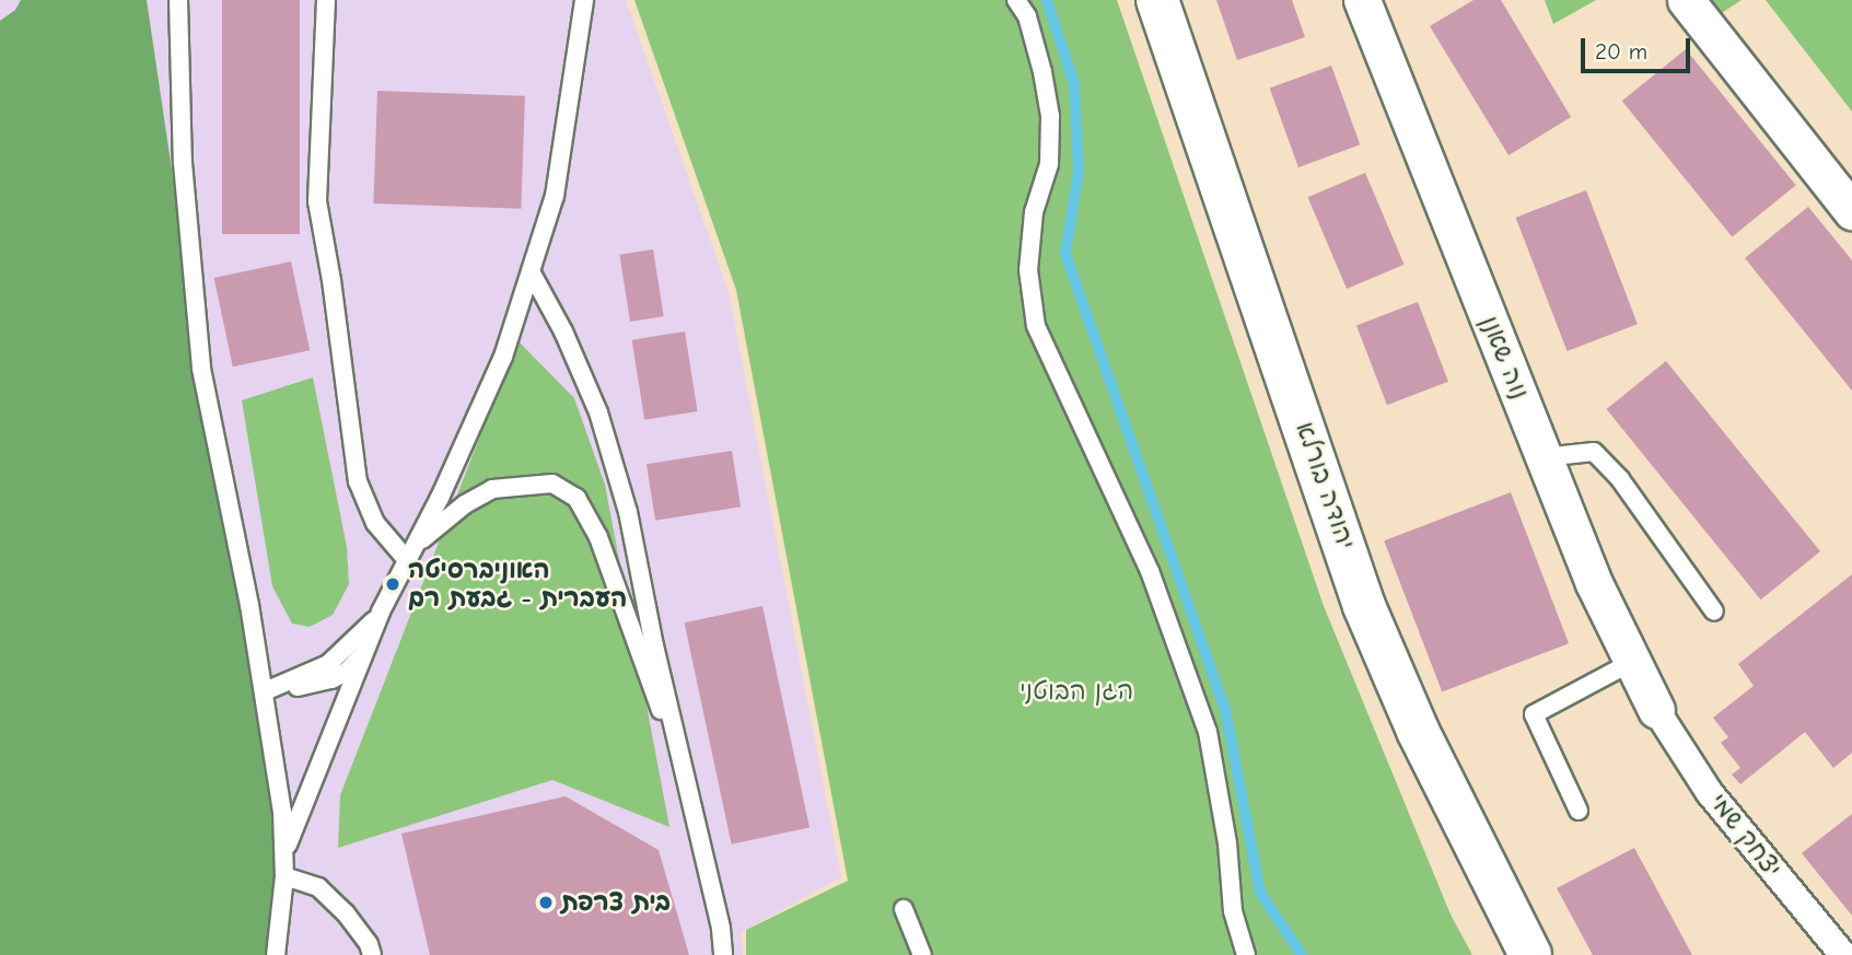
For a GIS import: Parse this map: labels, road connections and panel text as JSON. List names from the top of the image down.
{
  "streets": {
    "street": ["נוה שאנן", "יהודה בורלא", "יצחק שמי"]
  },
  "crossings": [
    ["נוה שאנן", "יצחק שמי"]
  ],
  "parks": ["הגן הבוטני"],
  "places": ["האוניברסיטה העברית - גבעת רם", "בית צרפת"],
  "scale_bar": "20 m"
}
